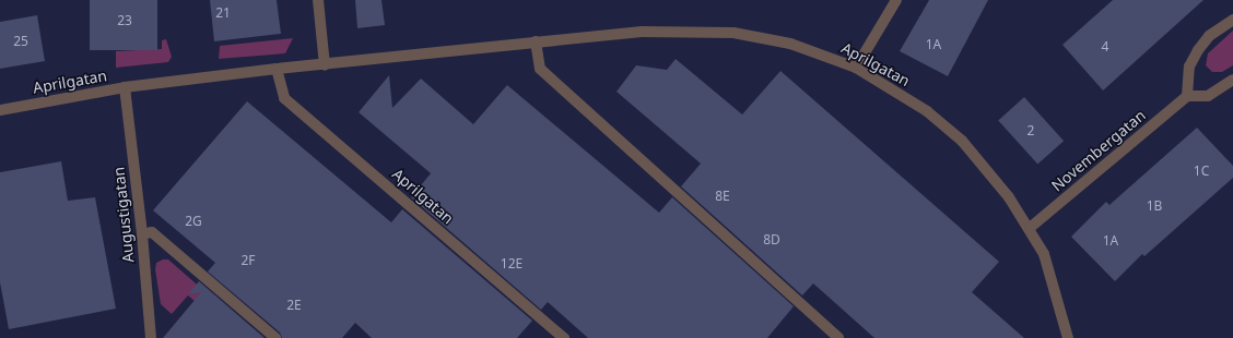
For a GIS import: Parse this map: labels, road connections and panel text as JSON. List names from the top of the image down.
{
  "streets": {
    "street": ["Aprilgatan", "Novembergatan", "Augustigatan"]
  },
  "crossings": [
    ["Aprilgatan", "Novembergatan"],
    ["Aprilgatan", "Augustigatan"]
  ],
  "house_numbers": [
    "21",
    "23",
    "25",
    "1A",
    "4",
    "2",
    "1C",
    "8E",
    "1B",
    "2G",
    "8D",
    "1A",
    "2F",
    "12E",
    "2E"
  ]
}
